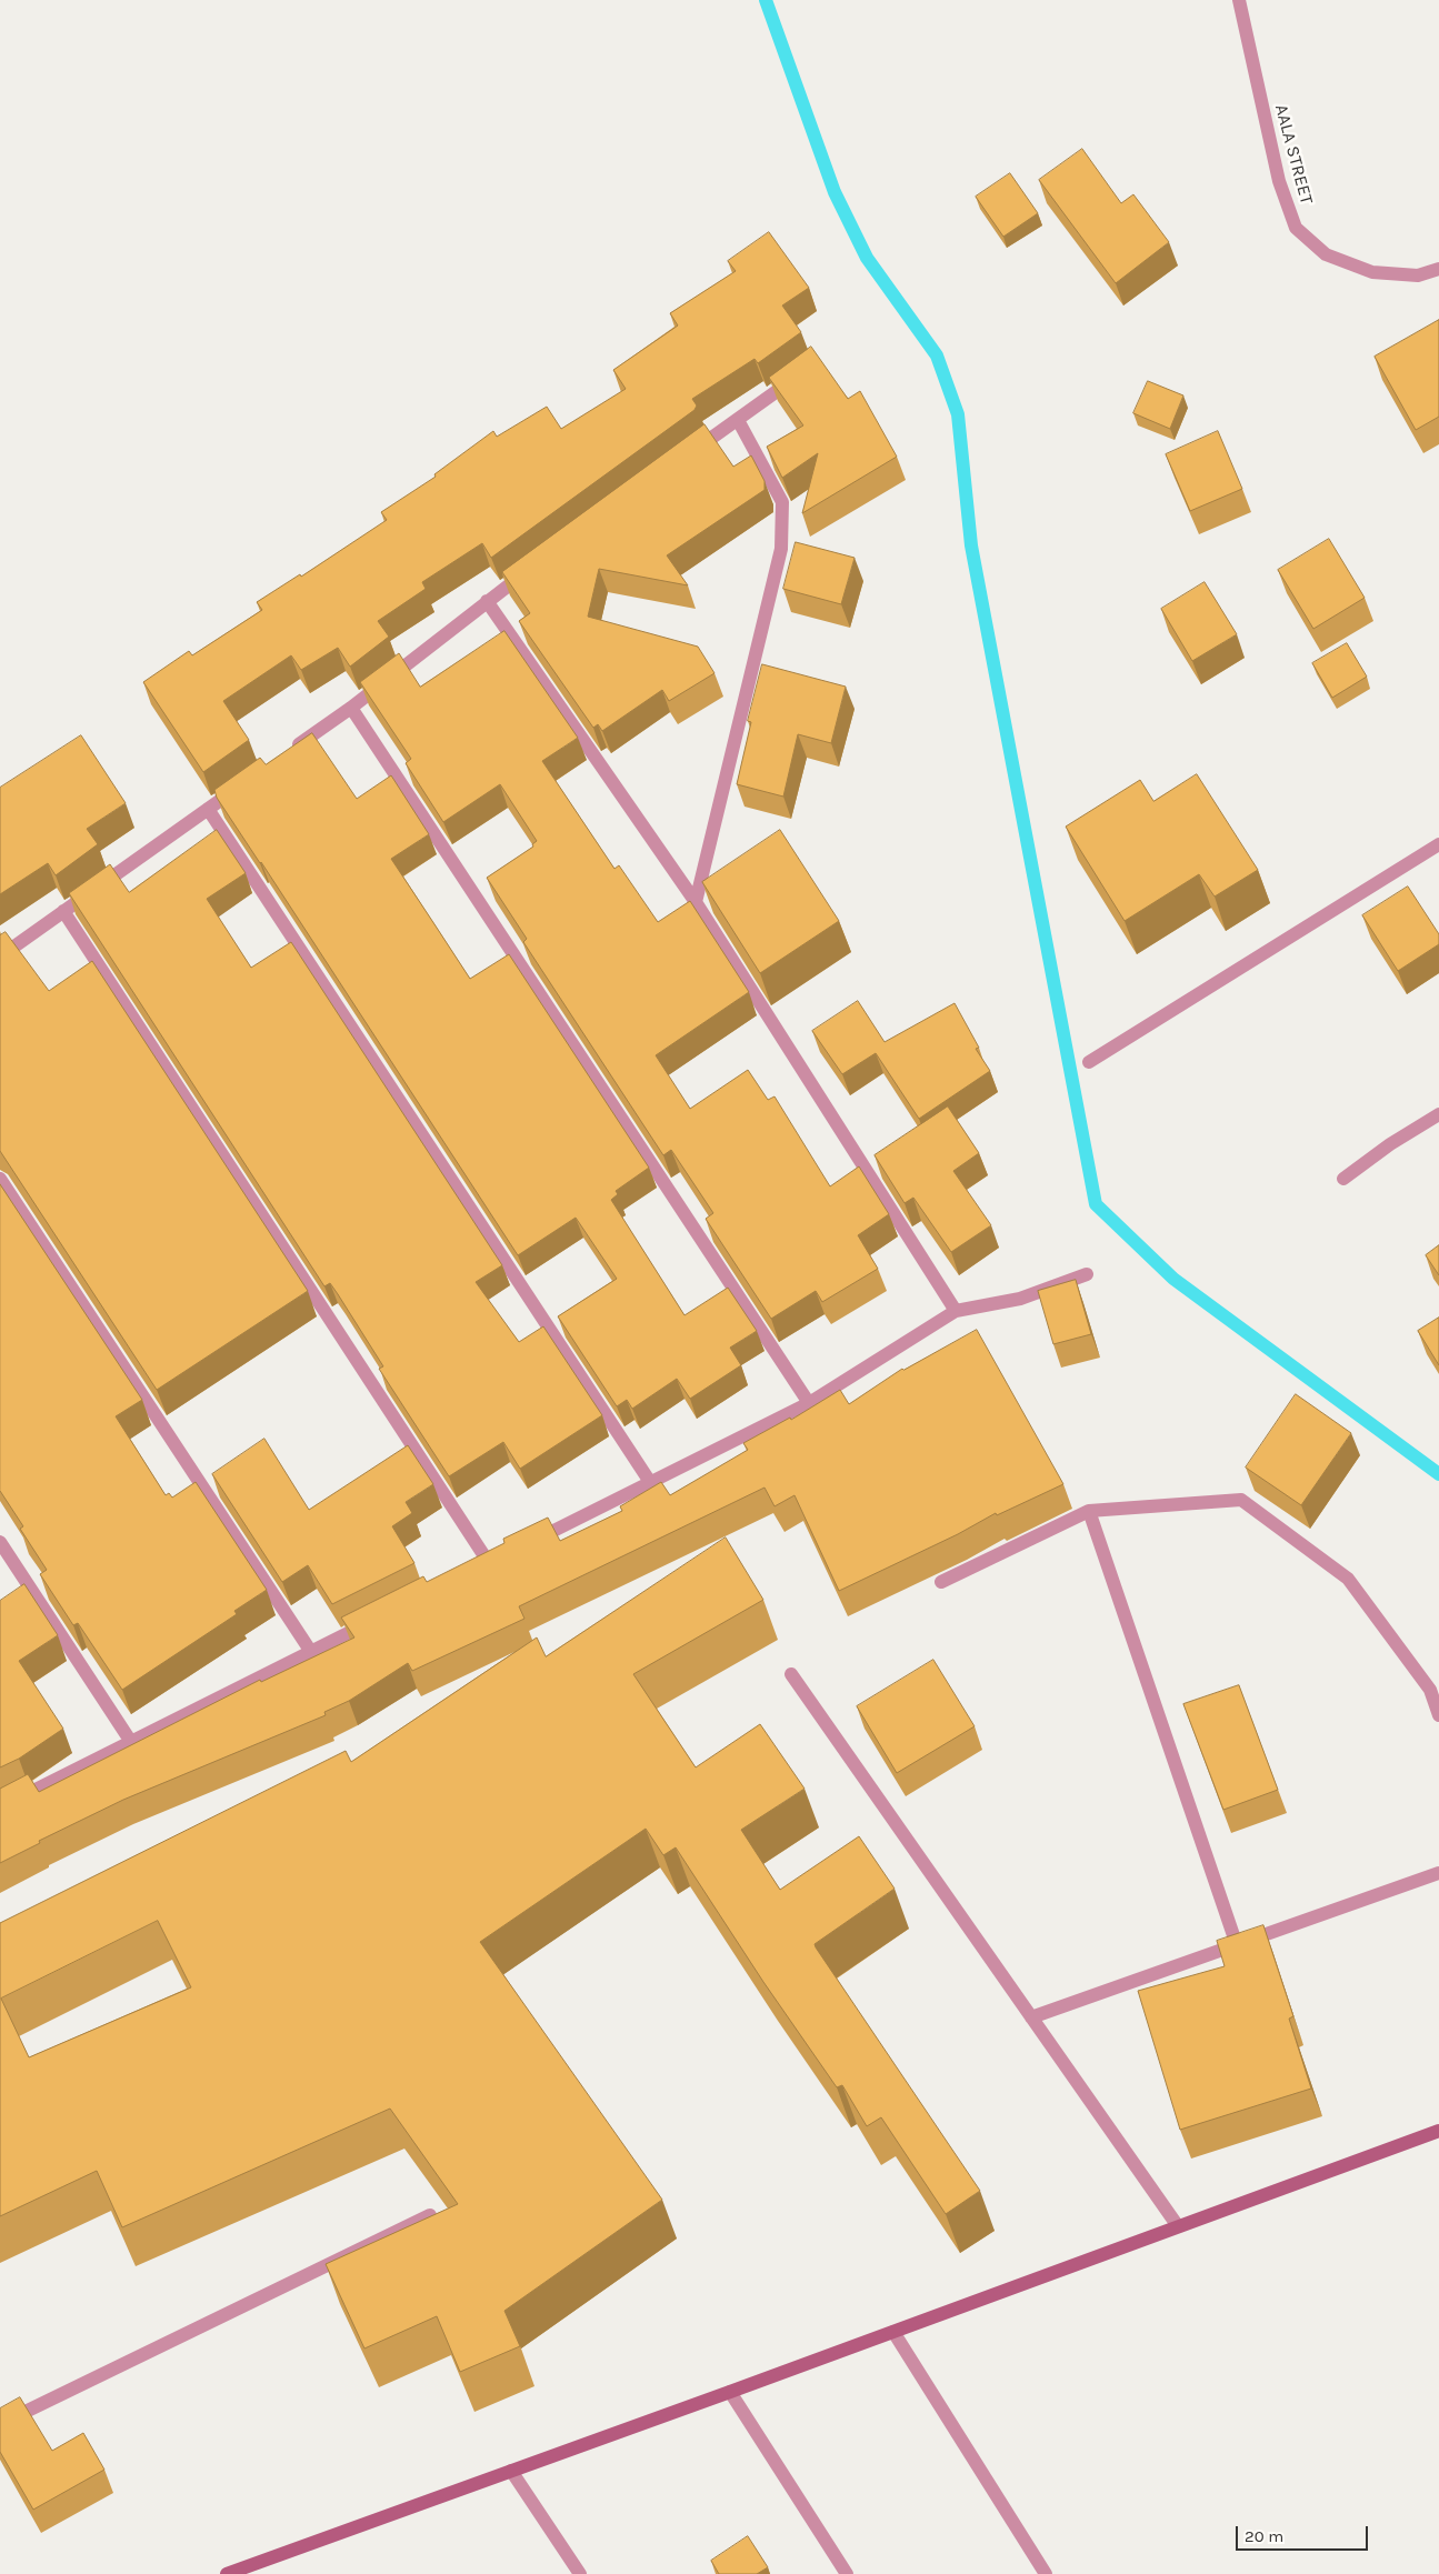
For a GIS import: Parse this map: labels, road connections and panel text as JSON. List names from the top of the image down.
{
  "streets": {
    "street": ["AALA STREET"]
  },
  "scale_bar": "20 m"
}
